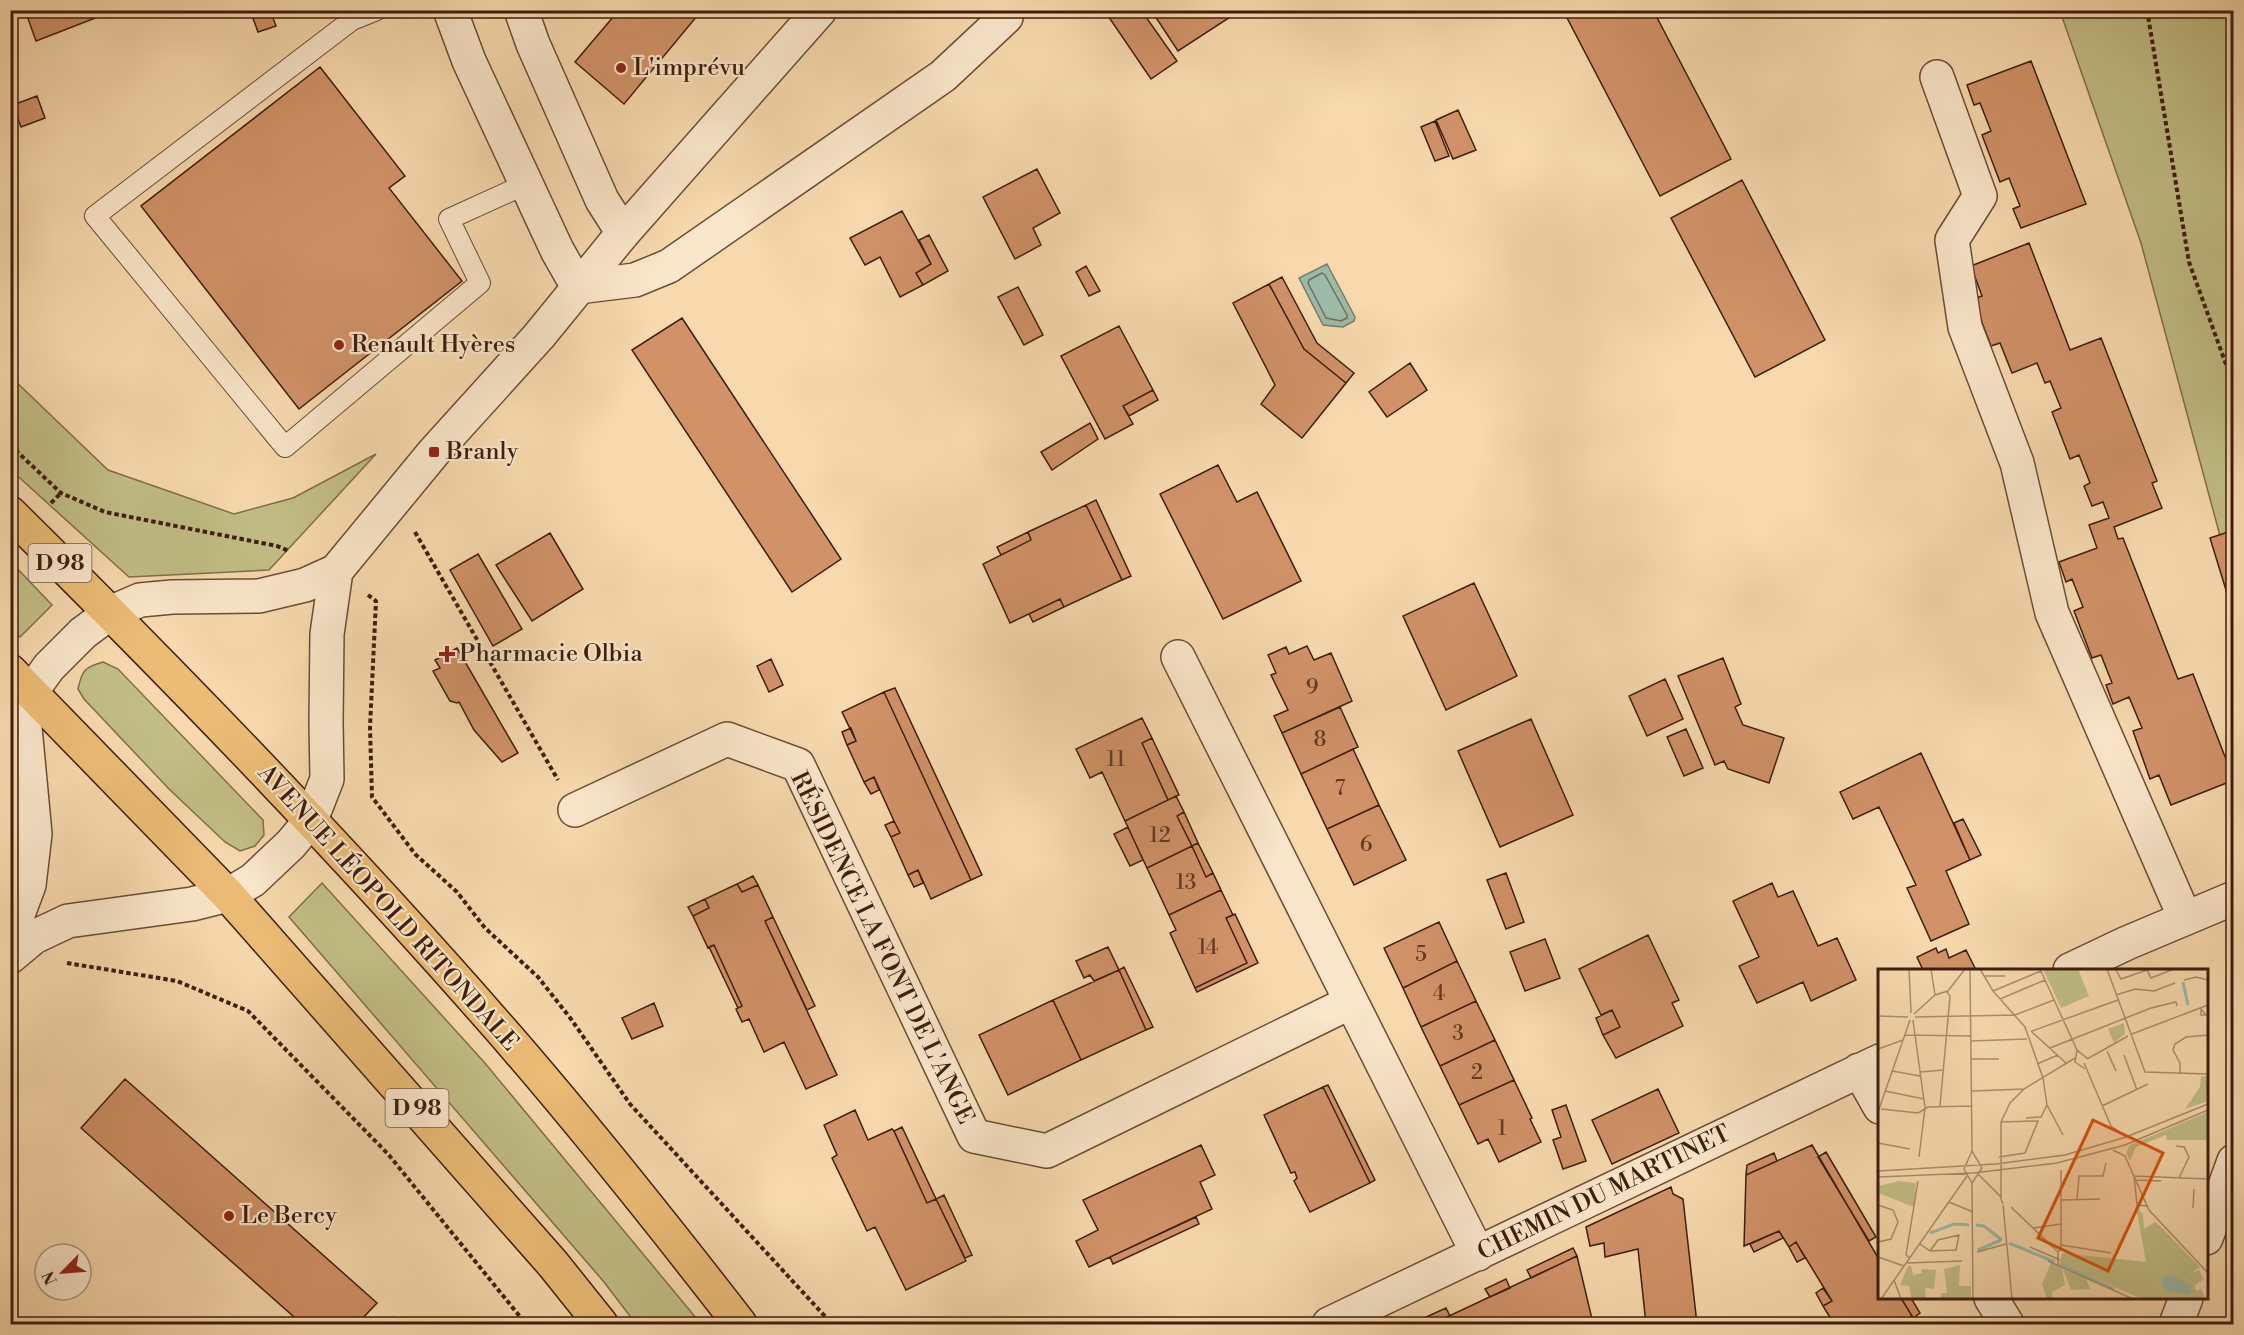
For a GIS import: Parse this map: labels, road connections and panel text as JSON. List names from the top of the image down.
{
  "streets": {
    "highway": ["D 98", "AVENUE LÉOPOLD RITONDALE"],
    "street": ["RÉSIDENCE LA FONT DE L'ANGE", "CHEMIN DU MARTINET"]
  },
  "places": {
    "other": ["L'imprévu", "Renault Hyères", "Le Bercy"],
    "transit": ["Branly"],
    "health": ["Pharmacie Olbia"]
  },
  "house_numbers": [
    "9",
    "8",
    "11",
    "7",
    "12",
    "6",
    "13",
    "14",
    "5",
    "4",
    "3",
    "2",
    "1"
  ],
  "north": "bottom left"
}
